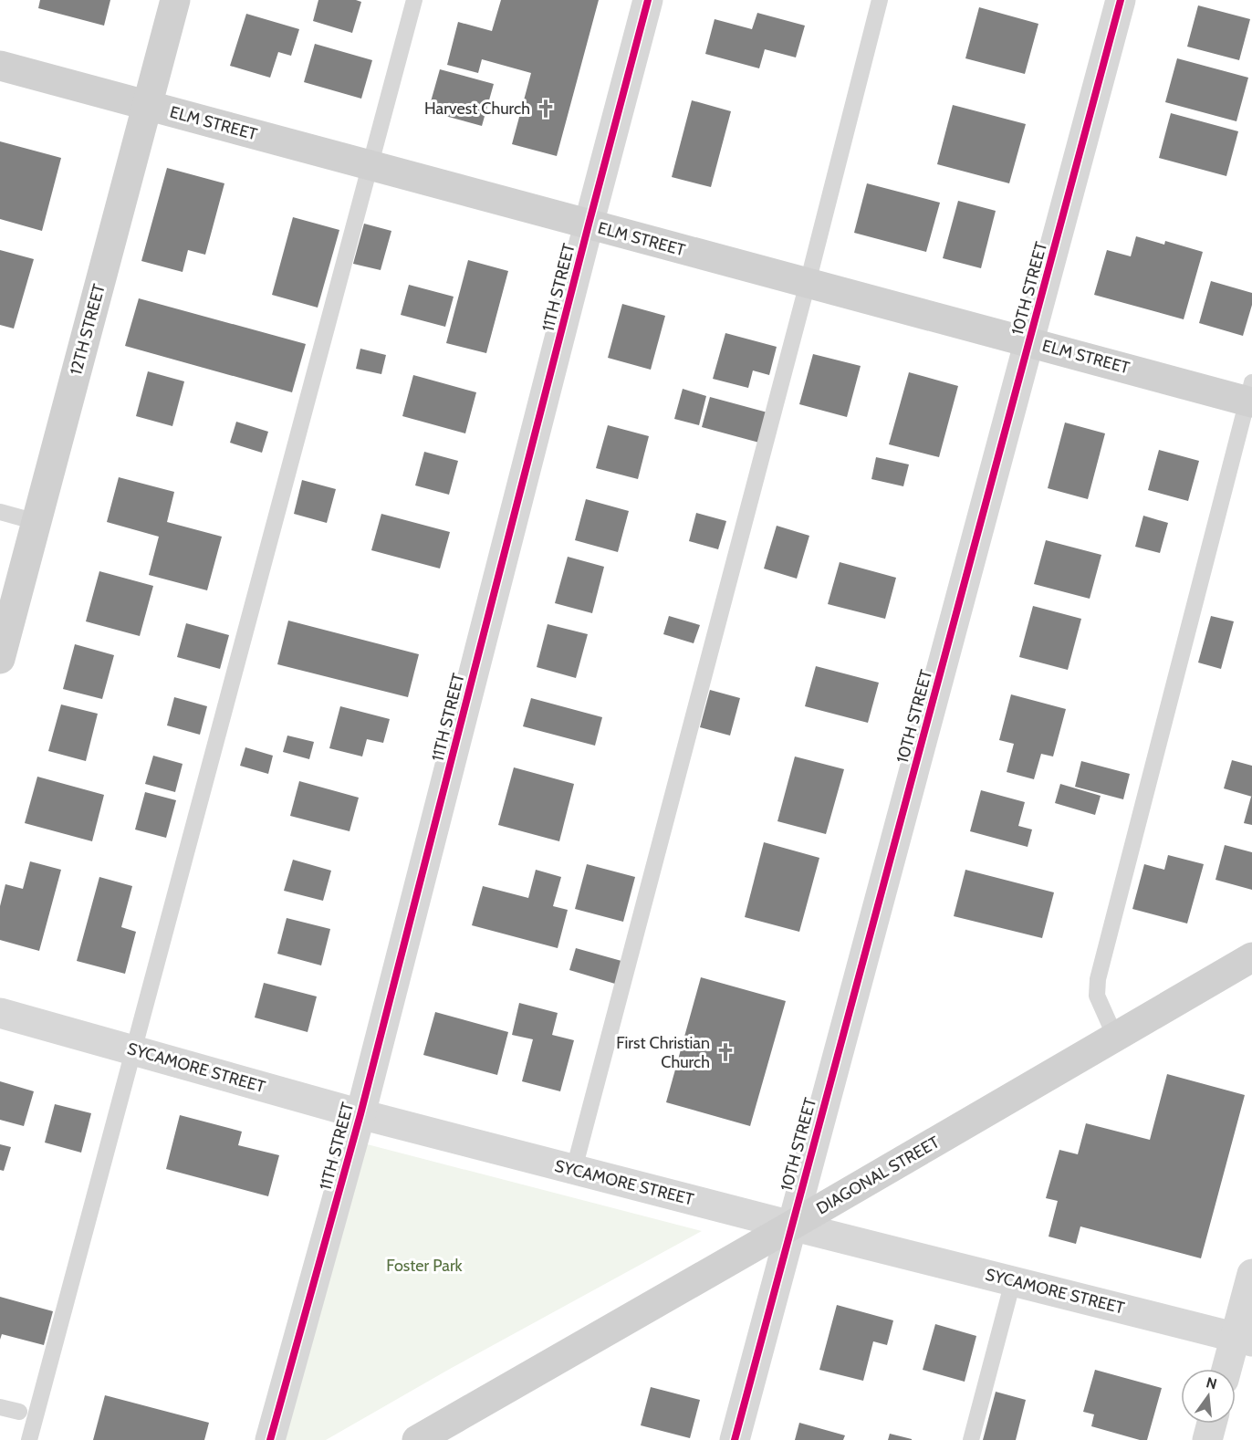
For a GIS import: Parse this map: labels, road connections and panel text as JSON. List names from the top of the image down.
{
  "streets": {
    "main road": ["ELM STREET", "12TH STREET", "DIAGONAL STREET"],
    "street": ["11TH STREET", "10TH STREET", "SYCAMORE STREET"]
  },
  "crossings": [
    ["ELM STREET", "11TH STREET"],
    ["ELM STREET", "10TH STREET"],
    ["ELM STREET", "12TH STREET"],
    ["11TH STREET", "SYCAMORE STREET"],
    ["10TH STREET", "SYCAMORE STREET"],
    ["10TH STREET", "DIAGONAL STREET"],
    ["SYCAMORE STREET", "DIAGONAL STREET"]
  ],
  "parks": ["Foster Park"],
  "places": {
    "church": ["Harvest Church", "First Christian Church"]
  },
  "north": "top"
}
